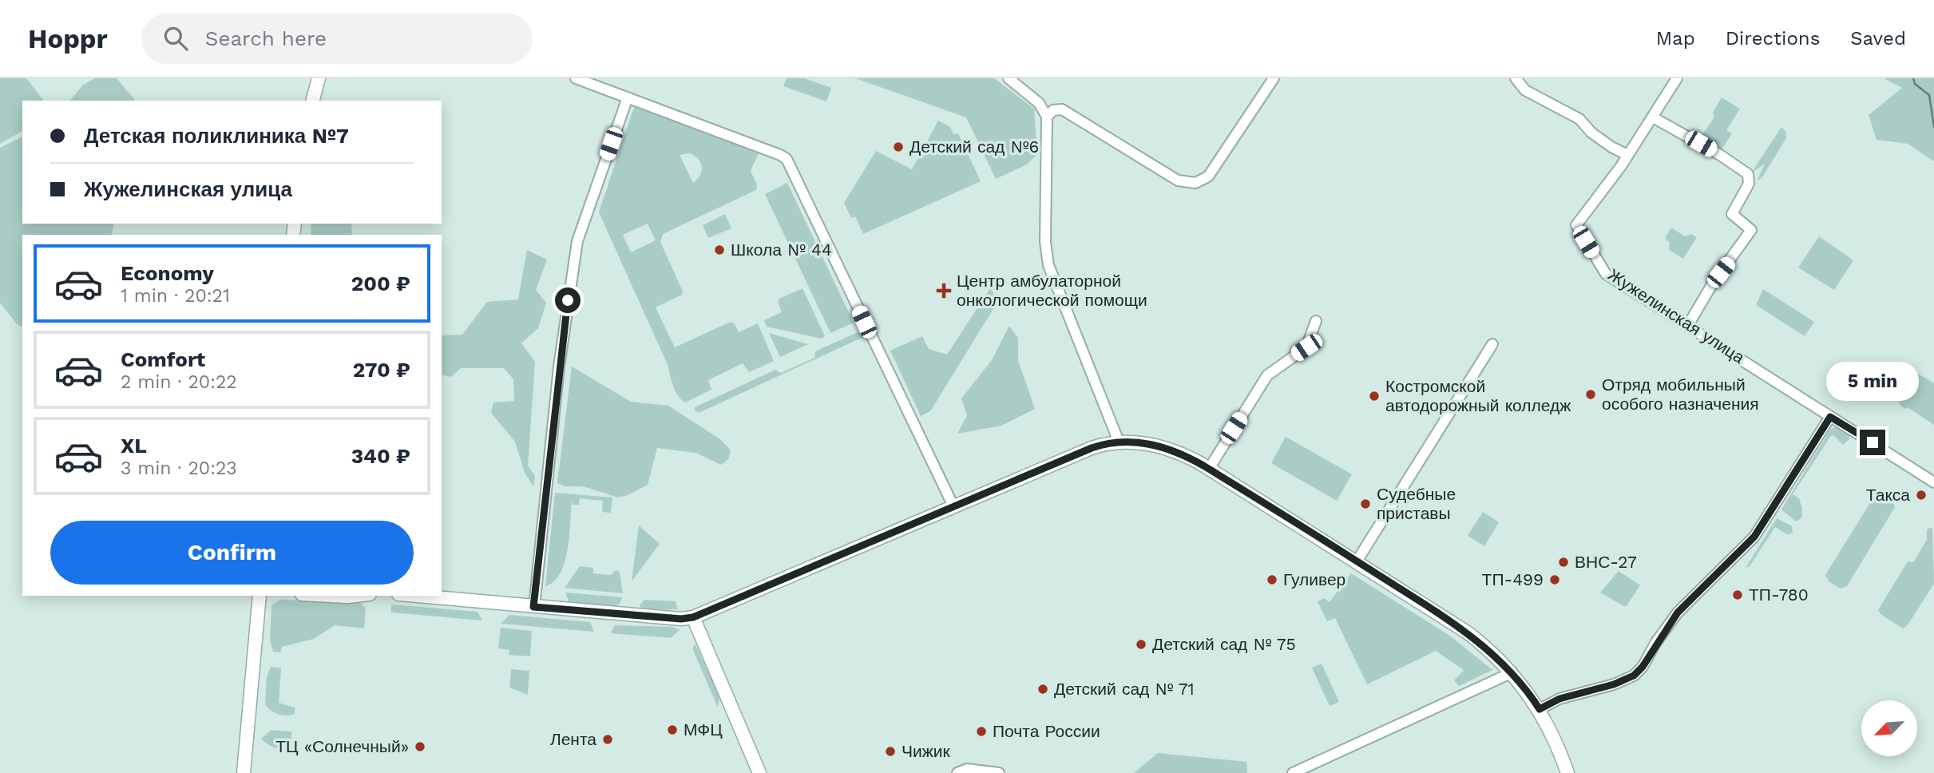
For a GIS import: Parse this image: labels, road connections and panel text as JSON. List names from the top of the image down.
{
  "streets": {
    "street": ["Жужелинская улица"]
  },
  "places": {
    "other": [
      "Детский сад №6",
      "Школа № 44",
      "Отряд мобильный особого назначения",
      "Костромской автодорожный колледж",
      "Такса",
      "Судебные приставы",
      "ВНС-27",
      "Гуливер",
      "ТП-499",
      "ТП-780",
      "Детский сад № 75",
      "Детский сад № 71",
      "МФЦ",
      "Почта России",
      "Лента",
      "ТЦ «Солнечный»",
      "Чижик"
    ],
    "health": ["Центр амбулаторной онкологической помощи"]
  },
  "north": "bottom left",
  "page": {
    "header": "Hoppr",
    "search": "Search here",
    "nav": ["Map", "Directions", "Saved"],
    "banner": ["Детская поликлиника №7", "Жужелинская улица"],
    "list": [
      {
        "name": "Economy",
        "note": "1 min · 20:21",
        "value": "200 ₽"
      },
      {
        "name": "Comfort",
        "note": "2 min · 20:22",
        "value": "270 ₽"
      },
      {
        "name": "XL",
        "note": "3 min · 20:23",
        "value": "340 ₽"
      }
    ],
    "bubble": "5 min",
    "buttons": "Confirm"
  }
}
